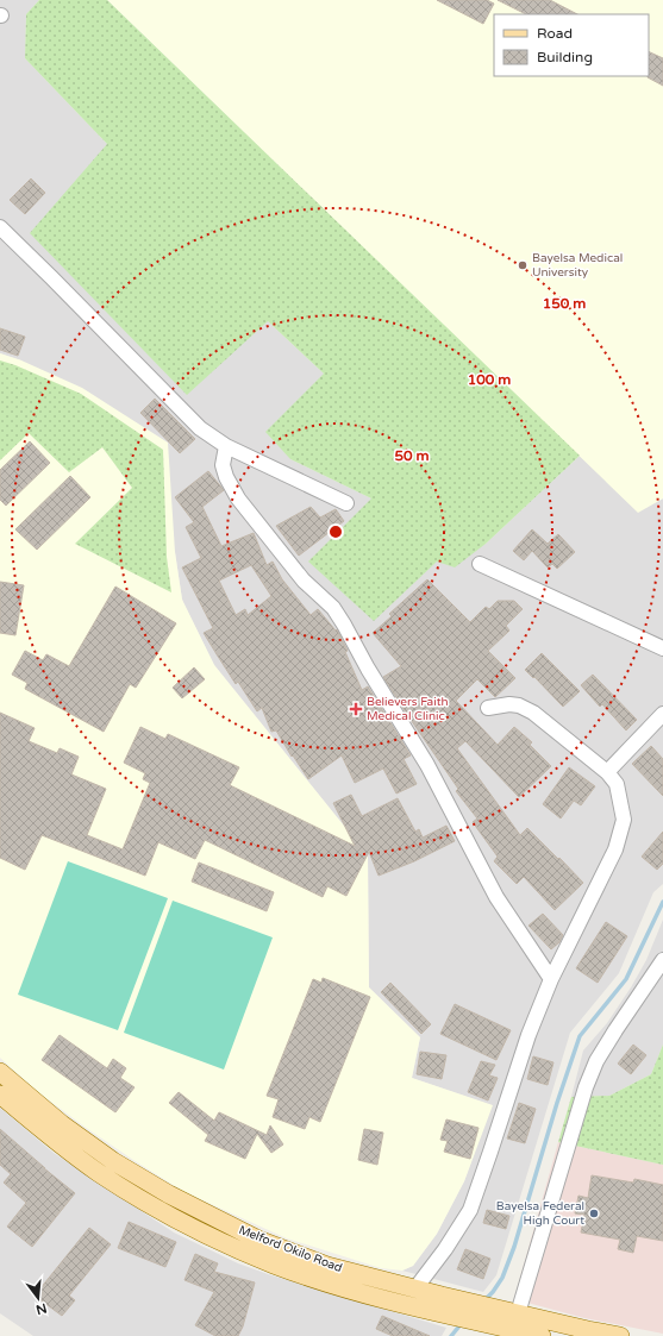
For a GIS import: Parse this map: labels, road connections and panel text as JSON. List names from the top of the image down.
{
  "streets": {
    "main road": ["Melford Okilo Road"]
  },
  "places": {
    "other": ["Bayelsa Medical University", "Bayelsa Federal High Court"],
    "health": ["Believers Faith Medical Clinic"]
  },
  "legend": ["Road", "Building"],
  "north": "bottom",
  "rings": ["150 m", "100 m", "50 m"]
}
